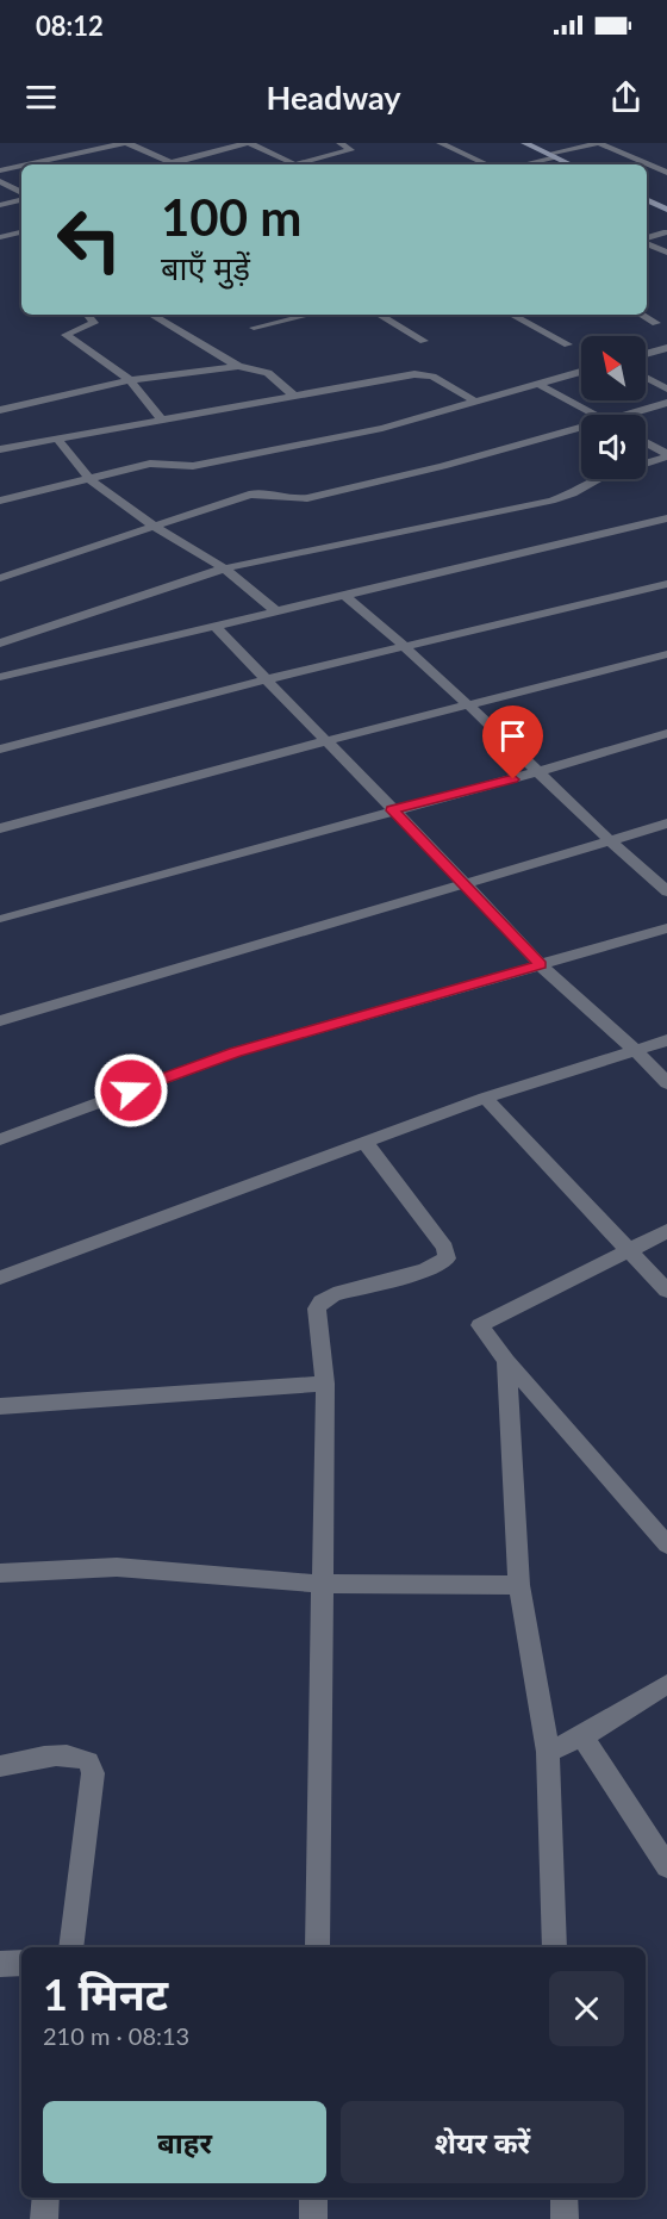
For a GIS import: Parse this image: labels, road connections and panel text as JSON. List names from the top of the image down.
{
  "north": "top left",
  "page": {
    "status": "08:12",
    "header": "Headway",
    "turn": ["100 m", "बाएँ मुड़ें"],
    "heading": ["1 मिनट", "210 m · 08:13"],
    "buttons": ["बाहर", "शेयर करें"]
  }
}
